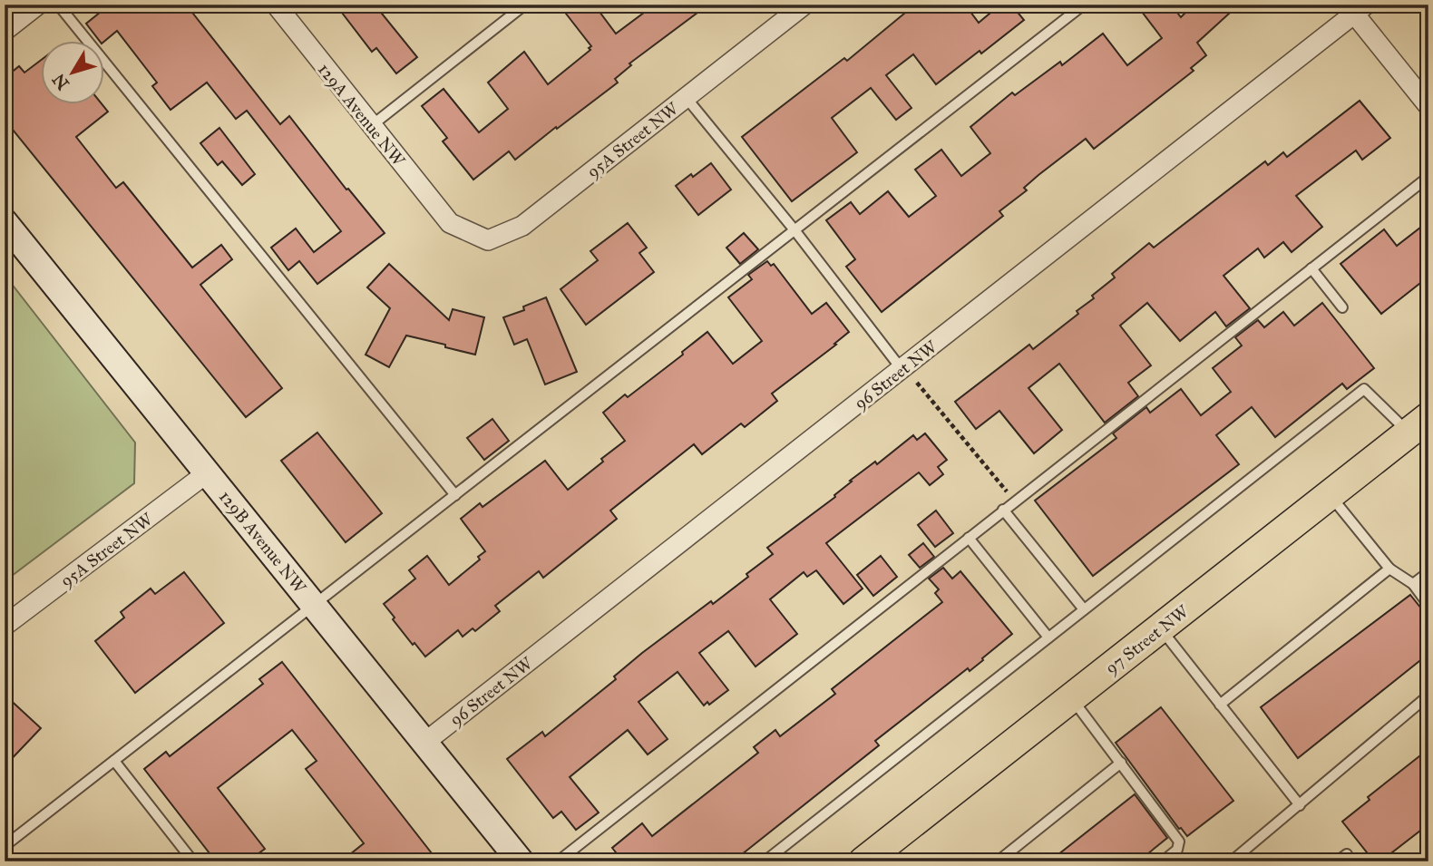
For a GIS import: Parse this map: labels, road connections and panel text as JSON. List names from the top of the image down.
{
  "streets": {
    "main road": ["97 Street NW"],
    "street": [
      "129A Avenue NW",
      "95A Street NW",
      "96 Street NW",
      "129B Avenue NW"
    ]
  },
  "crossings": [
    ["129A Avenue NW", "95A Street NW"],
    ["95A Street NW", "129B Avenue NW"],
    ["96 Street NW", "129B Avenue NW"]
  ],
  "north": "bottom left"
}
